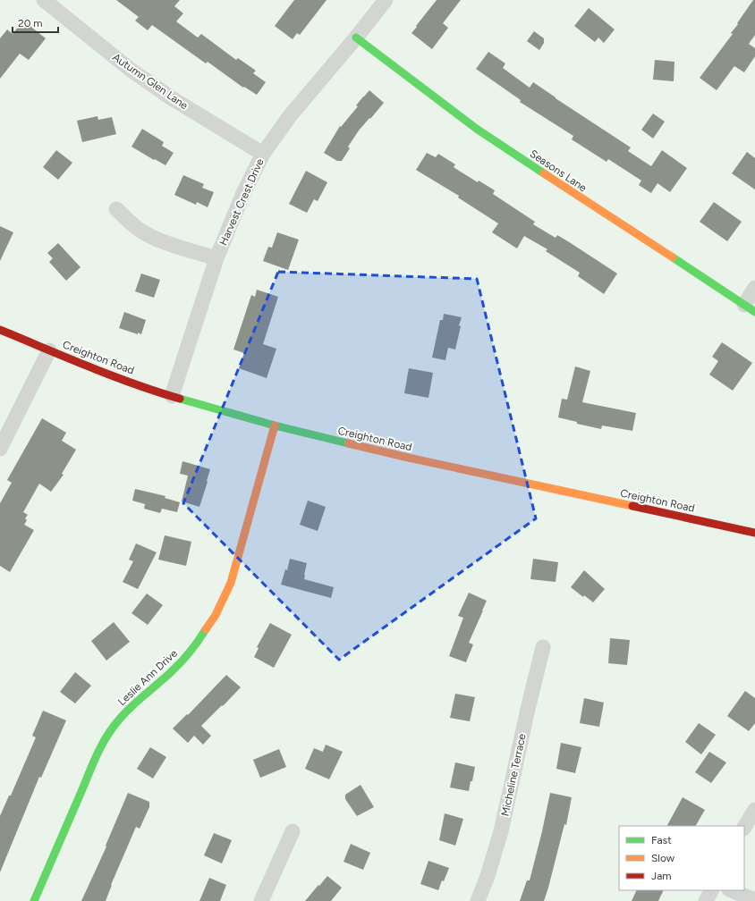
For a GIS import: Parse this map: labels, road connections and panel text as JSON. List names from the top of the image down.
{
  "streets": {
    "street": [
      "Autumn Glen Lane",
      "Seasons Lane",
      "Harvest Crest Drive",
      "Creighton Road",
      "Leslie Ann Drive",
      "Micheline Terrace"
    ]
  },
  "crossings": [
    ["Autumn Glen Lane", "Harvest Crest Drive"],
    ["Seasons Lane", "Harvest Crest Drive"],
    ["Harvest Crest Drive", "Creighton Road"],
    ["Creighton Road", "Leslie Ann Drive"]
  ],
  "legend": ["Fast", "Slow", "Jam"],
  "scale_bar": "20 m"
}
